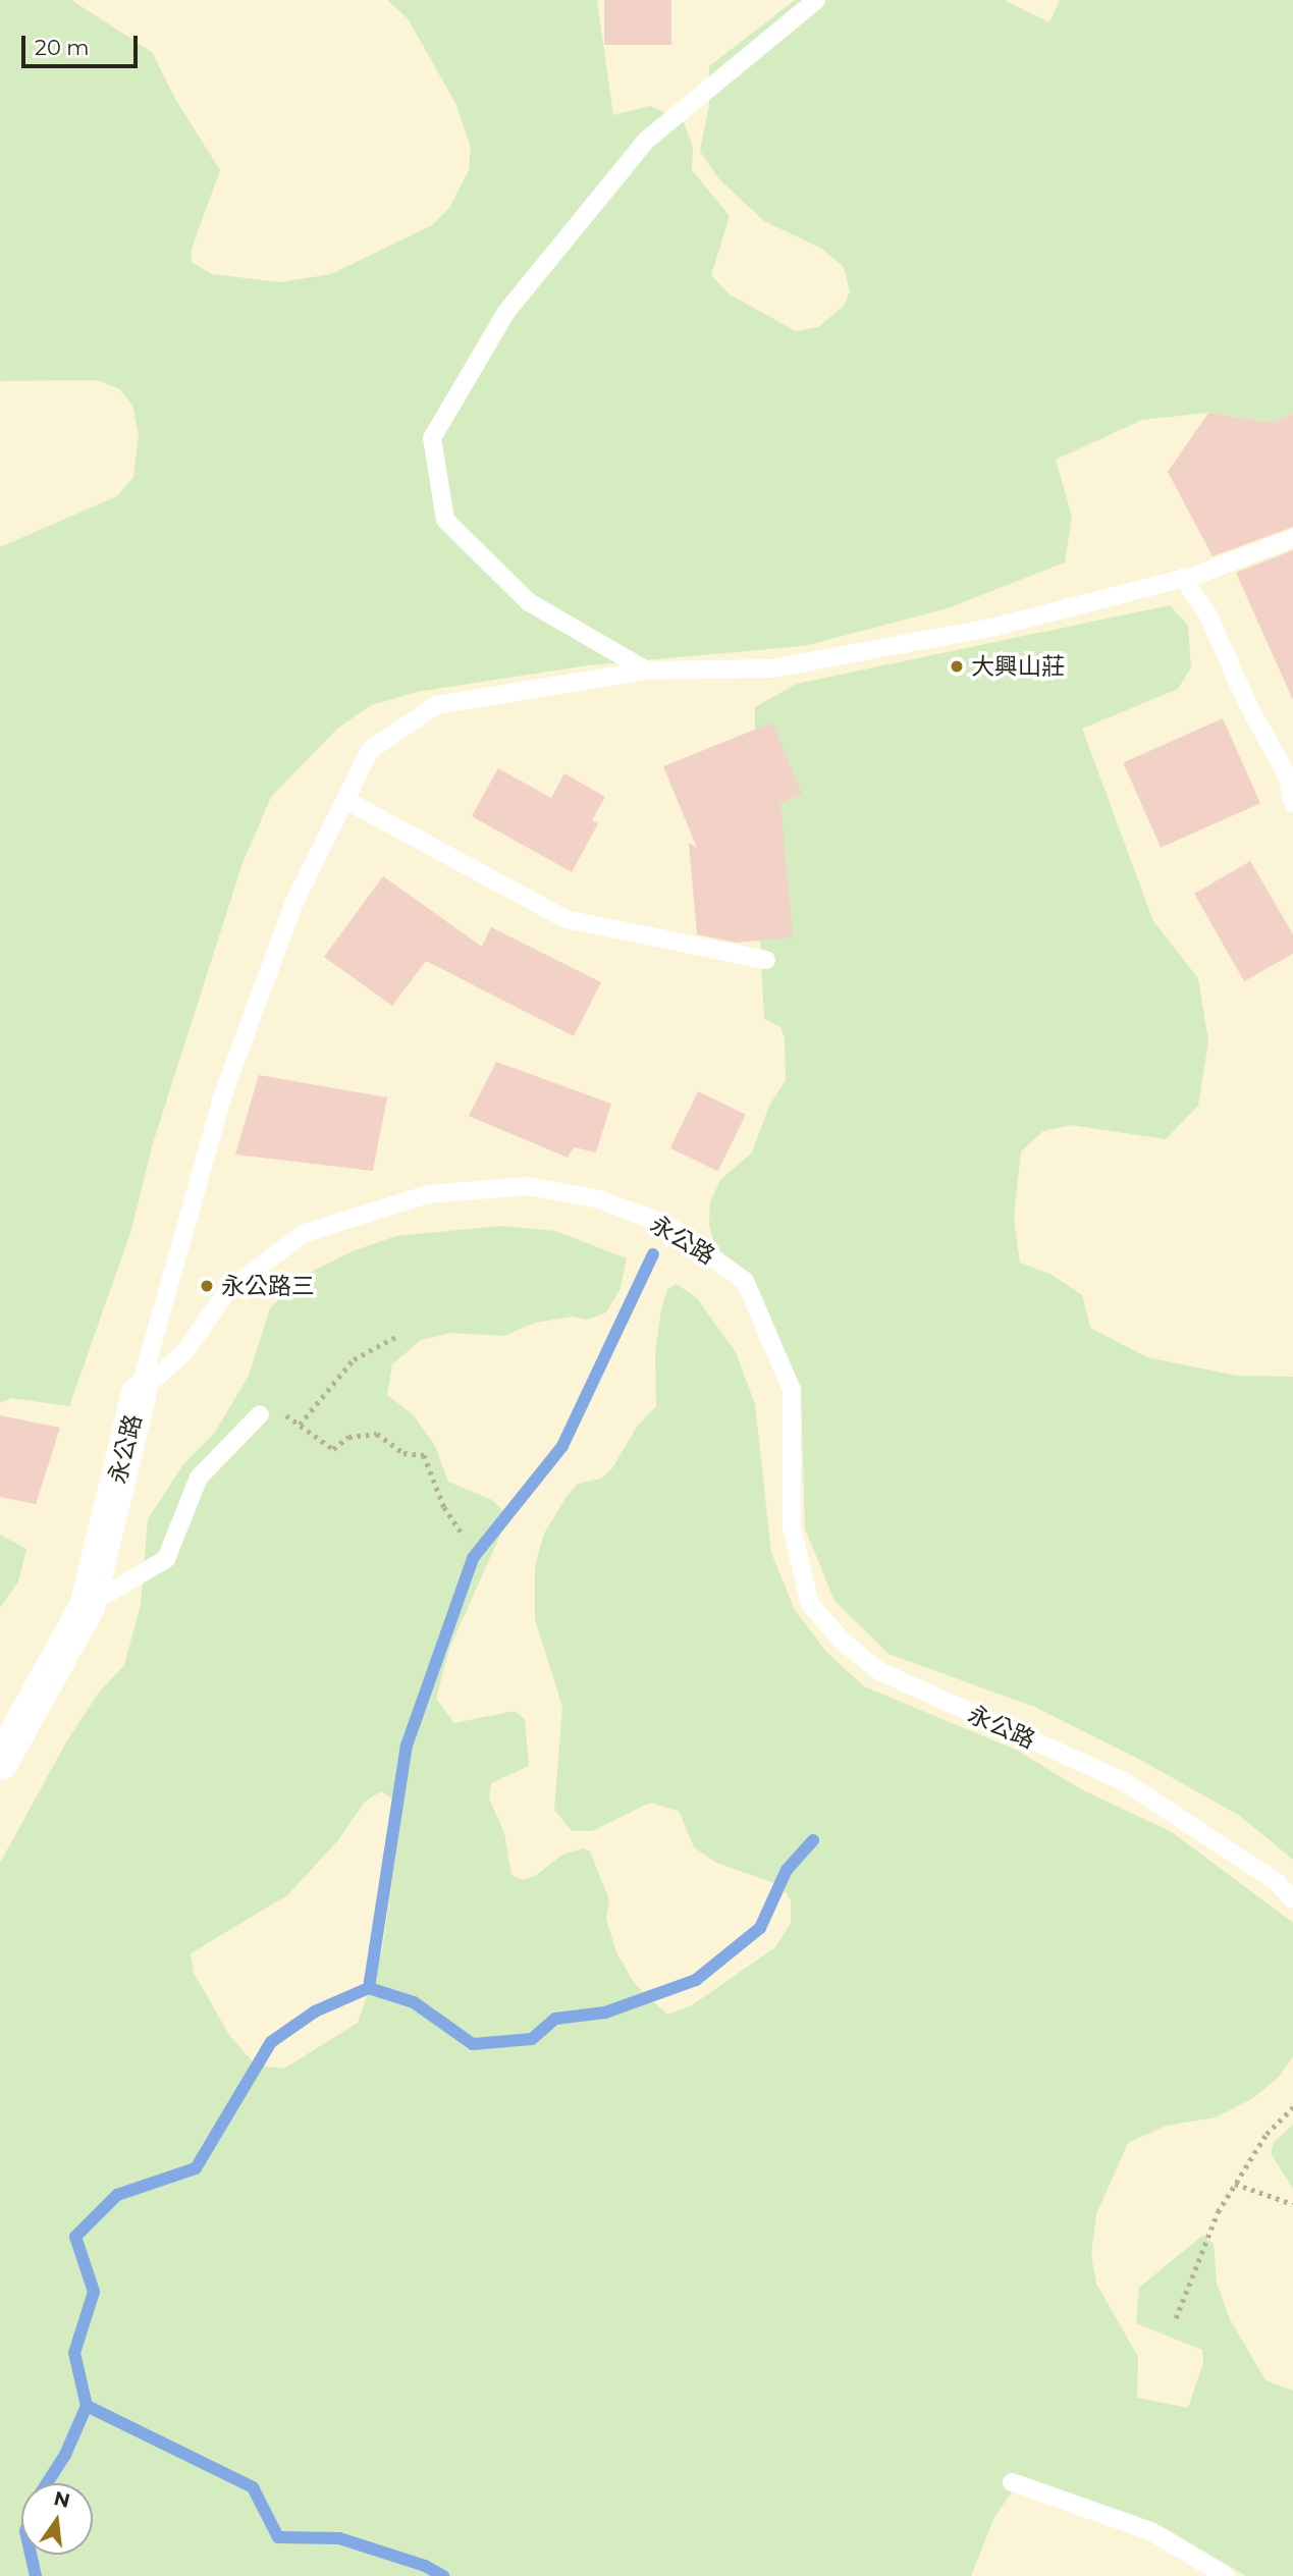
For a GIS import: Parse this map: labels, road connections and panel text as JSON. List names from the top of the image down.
{
  "streets": {
    "street": ["永公路"]
  },
  "places": ["大興山莊", "永公路三"],
  "scale_bar": "20 m",
  "north": "top"
}
